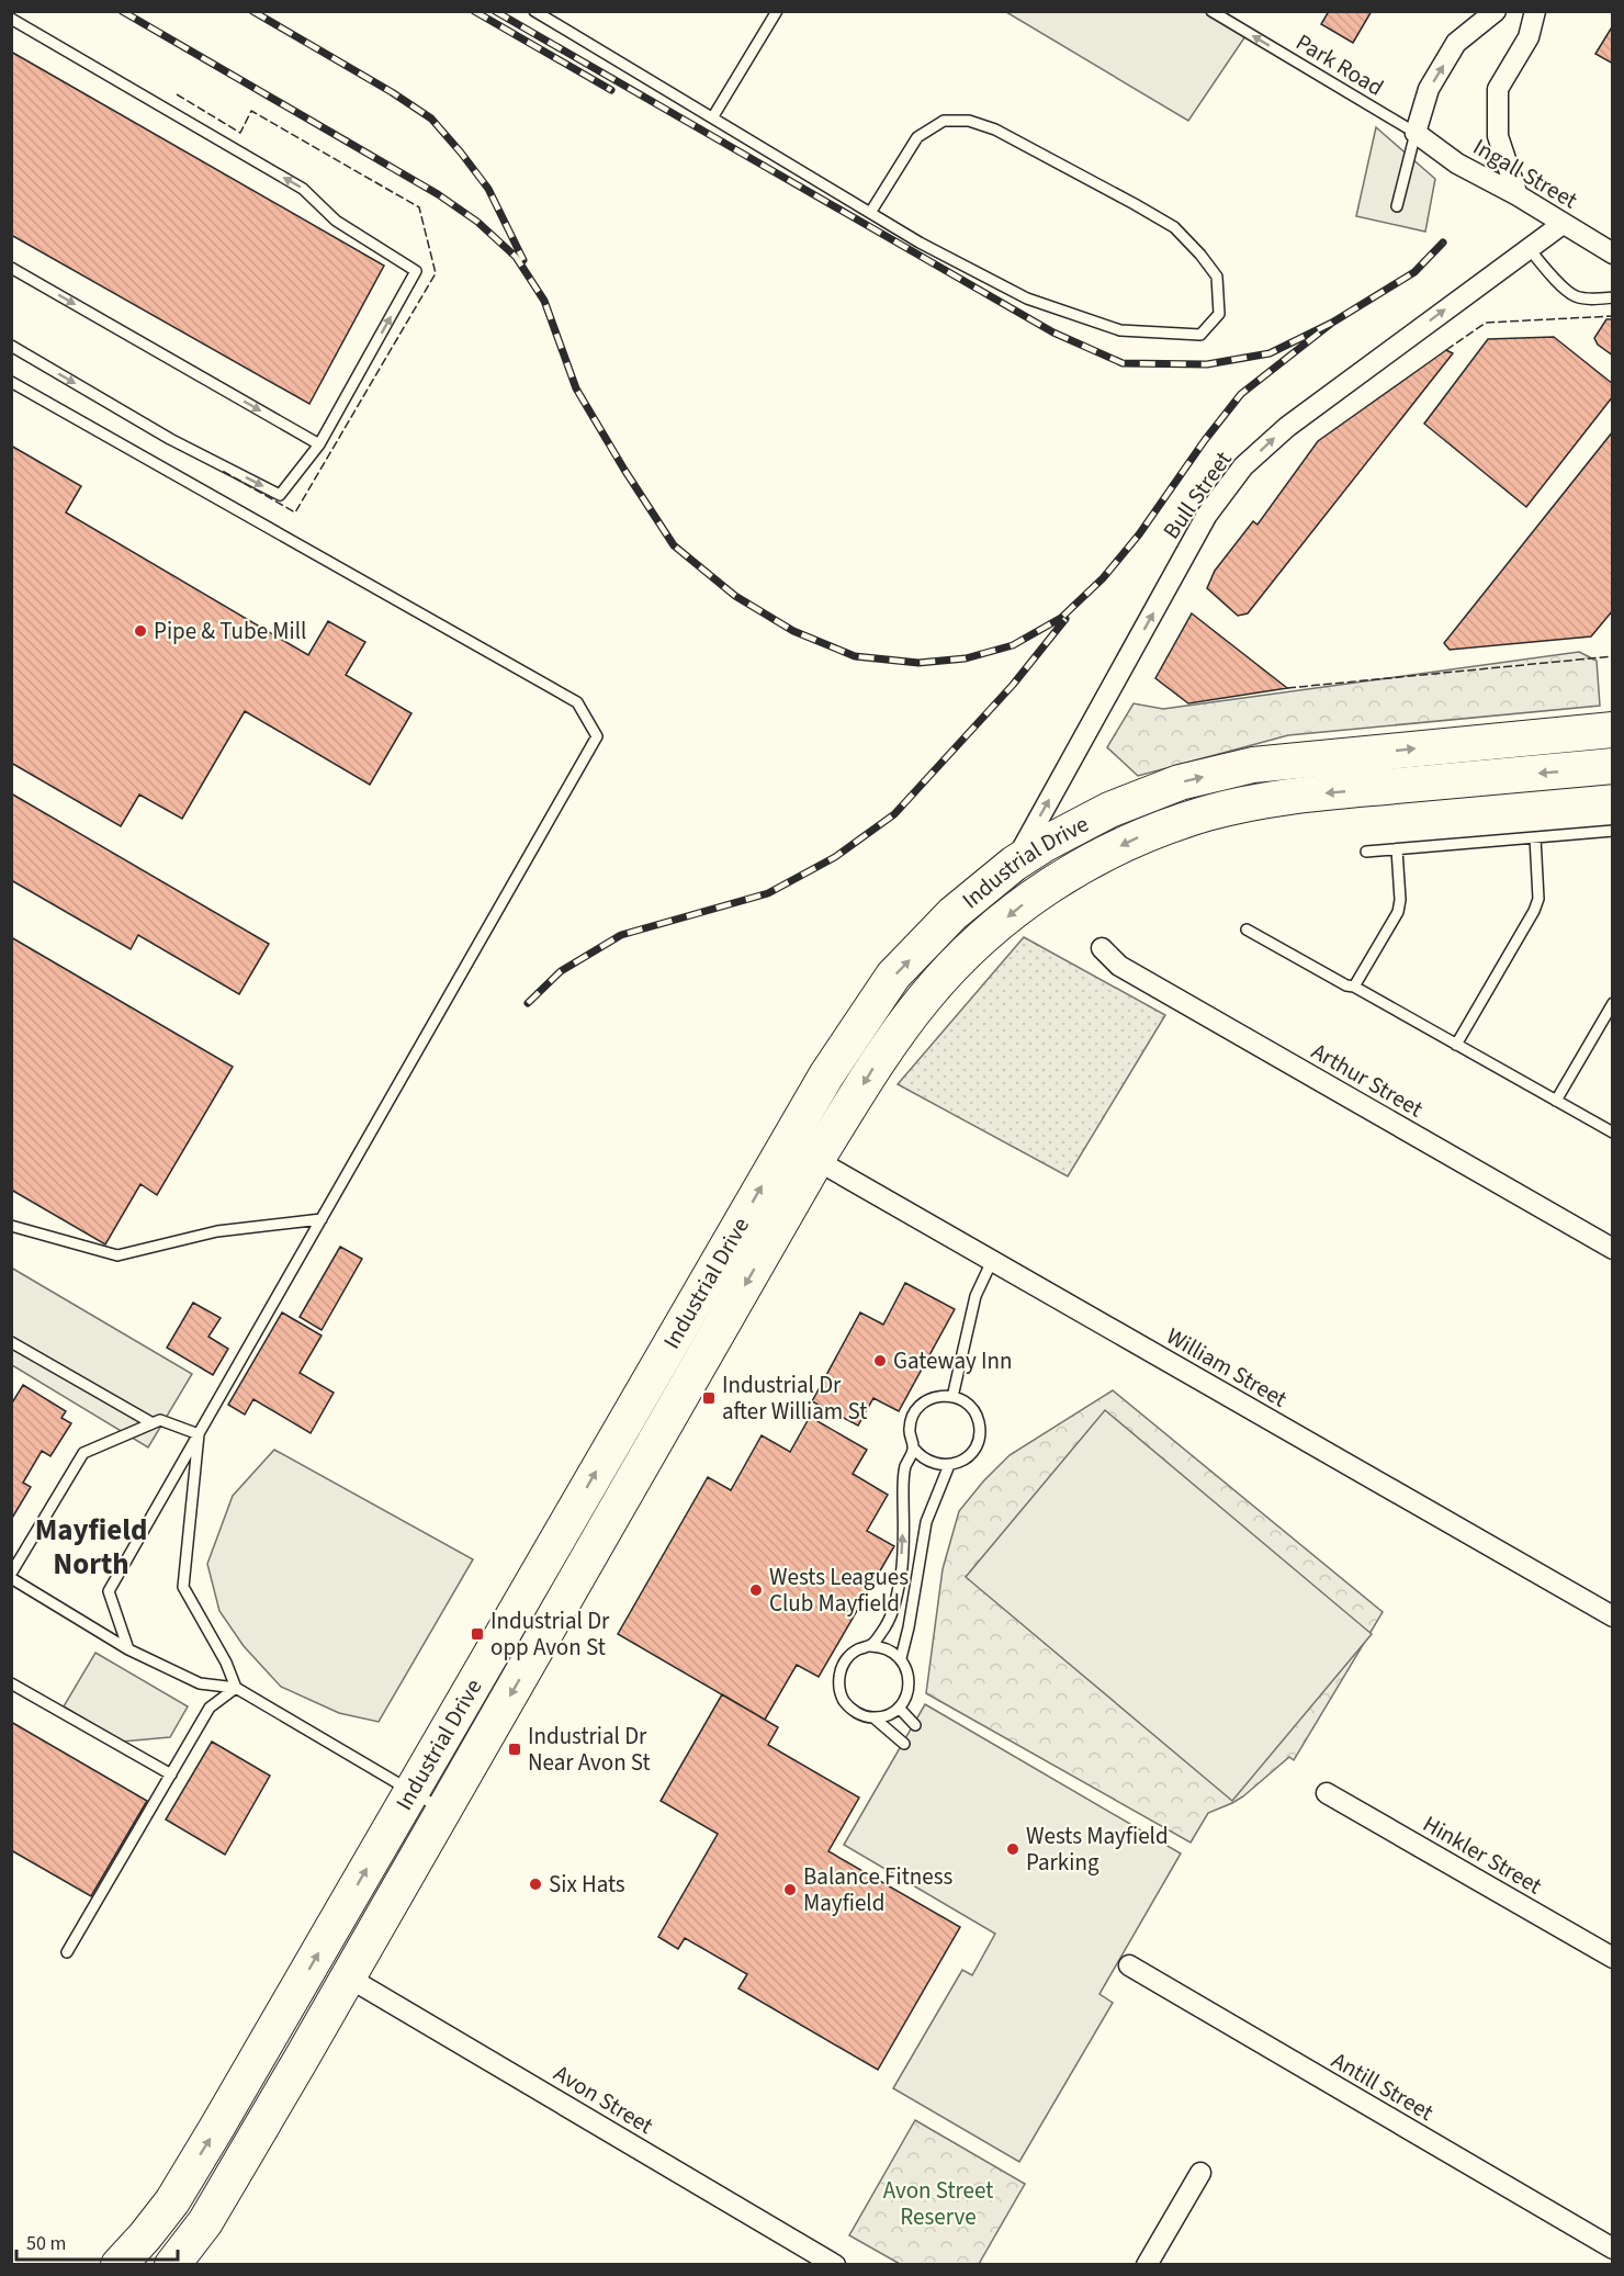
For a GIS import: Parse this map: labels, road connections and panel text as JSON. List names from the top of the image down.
{
  "streets": {
    "highway": ["Industrial Drive"],
    "street": [
      "Ingall Street",
      "Bull Street",
      "Arthur Street",
      "William Street",
      "Hinkler Street",
      "Antill Street",
      "Avon Street"
    ],
    "lane": ["Park Road"]
  },
  "crossings": [
    ["Park Road", "Ingall Street"],
    ["Ingall Street", "Bull Street"],
    ["Bull Street", "Industrial Drive"],
    ["Industrial Drive", "William Street"],
    ["Industrial Drive", "Avon Street"]
  ],
  "one_way": ["Park Road", "Bull Street"],
  "districts": ["Mayfield North"],
  "parks": ["Avon Street Reserve"],
  "places": {
    "other": [
      "Pipe & Tube Mill",
      "Gateway Inn",
      "Wests Leagues Club Mayfield",
      "Wests Mayfield Parking",
      "Six Hats",
      "Balance Fitness Mayfield"
    ],
    "transit": ["Industrial Dr after William St", "Industrial Dr opp Avon St", "Industrial Dr Near Avon St"]
  },
  "scale_bar": "50 m"
}
